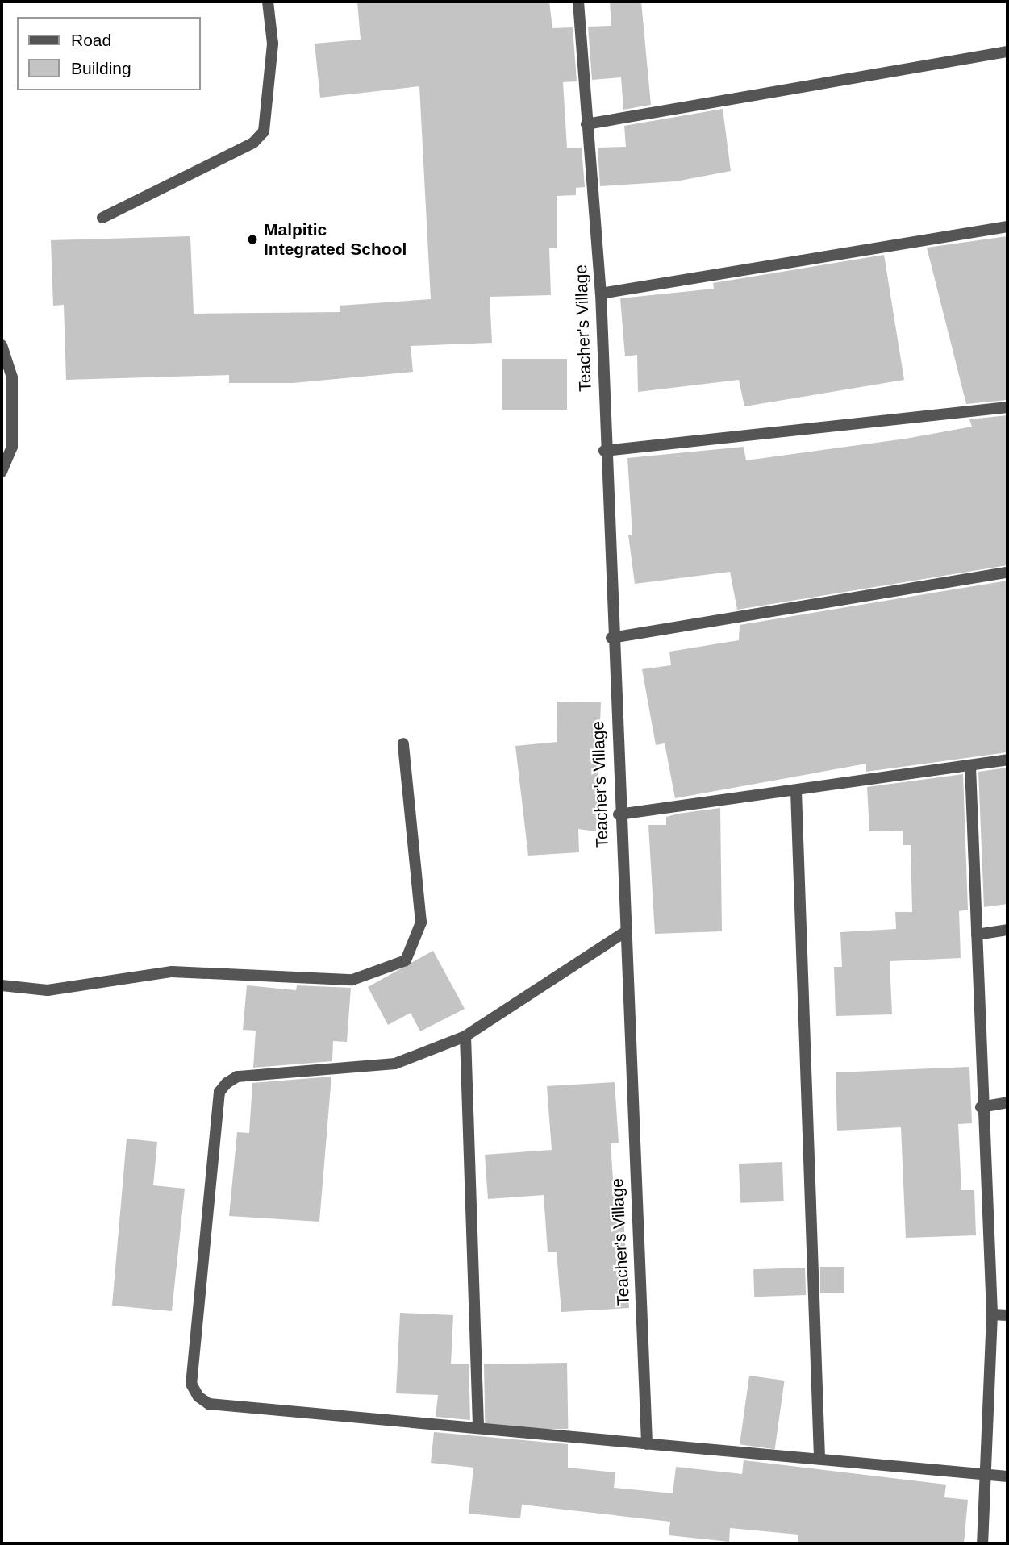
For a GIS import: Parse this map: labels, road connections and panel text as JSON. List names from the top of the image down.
{
  "streets": {
    "street": ["Teacher's Village"]
  },
  "places": ["Malpitic Integrated School"],
  "legend": ["Road", "Building"]
}
